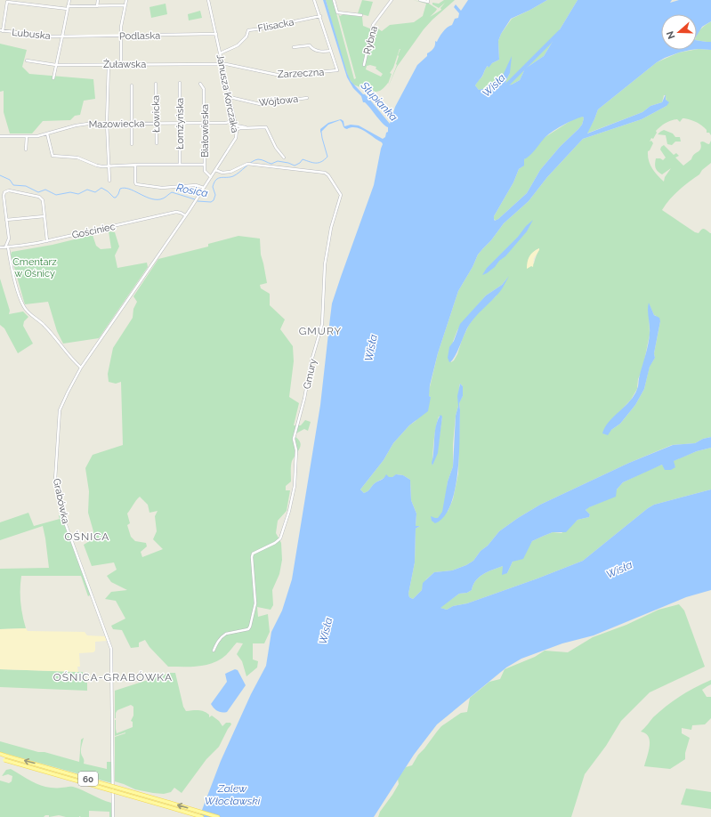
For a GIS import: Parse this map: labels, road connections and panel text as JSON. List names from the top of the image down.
{
  "streets": {
    "main road": ["60"],
    "street": [
      "Flisacka",
      "Lubuska",
      "Podlaska",
      "Rybna",
      "Żuławska",
      "Zarzeczna",
      "Janusza Korczaka",
      "Wójtowa",
      "Łowicka",
      "Mazowiecka",
      "Łomżyńska",
      "Białowieska",
      "Gościniec",
      "Gmury",
      "Grabówka"
    ]
  },
  "crossings": [
    ["Flisacka", "Zarzeczna"],
    ["Flisacka", "Janusza Korczaka"],
    ["Lubuska", "Podlaska"],
    ["Podlaska", "Janusza Korczaka"],
    ["Żuławska", "Zarzeczna"],
    ["Żuławska", "Janusza Korczaka"],
    ["Zarzeczna", "Janusza Korczaka"],
    ["Janusza Korczaka", "Wójtowa"],
    ["Janusza Korczaka", "Mazowiecka"],
    ["Janusza Korczaka", "Białowieska"],
    ["Janusza Korczaka", "Gościniec"],
    ["Janusza Korczaka", "Gmury"],
    ["Janusza Korczaka", "Grabówka"],
    ["Łowicka", "Mazowiecka"],
    ["Mazowiecka", "Łomżyńska"],
    ["Mazowiecka", "Białowieska"],
    ["Gościniec", "Grabówka"]
  ],
  "districts": ["GMURY", "OŚNICA", "OŚNICA-GRABÓWKA"],
  "water": [
    "Wisła",
    "Słupianka",
    "Rosica",
    "Zalew Włocławski"
  ],
  "parks": ["Cmentarz w Ośnicy"],
  "north": "left"
}
